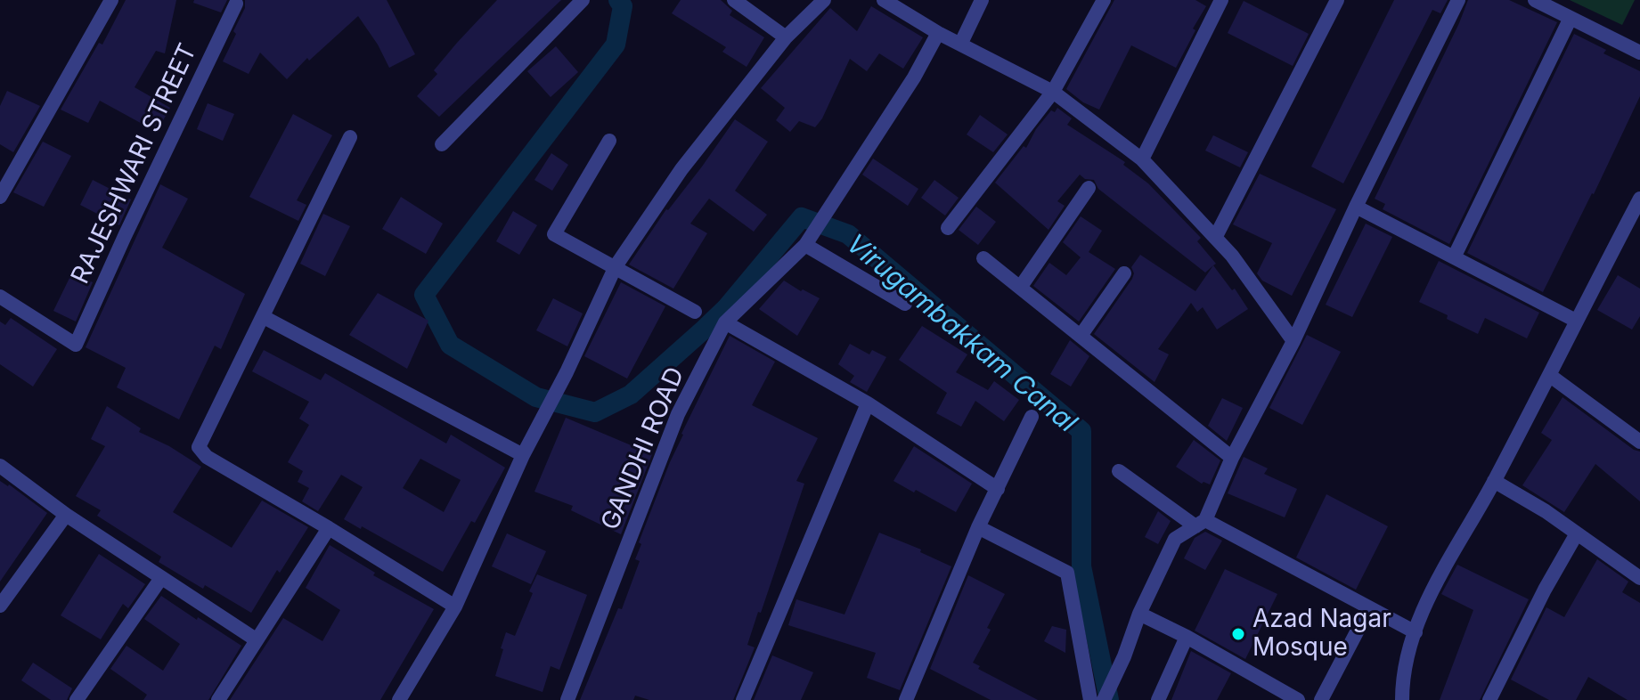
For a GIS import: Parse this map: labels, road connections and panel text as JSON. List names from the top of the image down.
{
  "streets": {
    "street": ["RAJESHWARI STREET", "GANDHI ROAD"]
  },
  "water": ["Virugambakkam Canal"],
  "places": ["Azad Nagar Mosque"]
}
